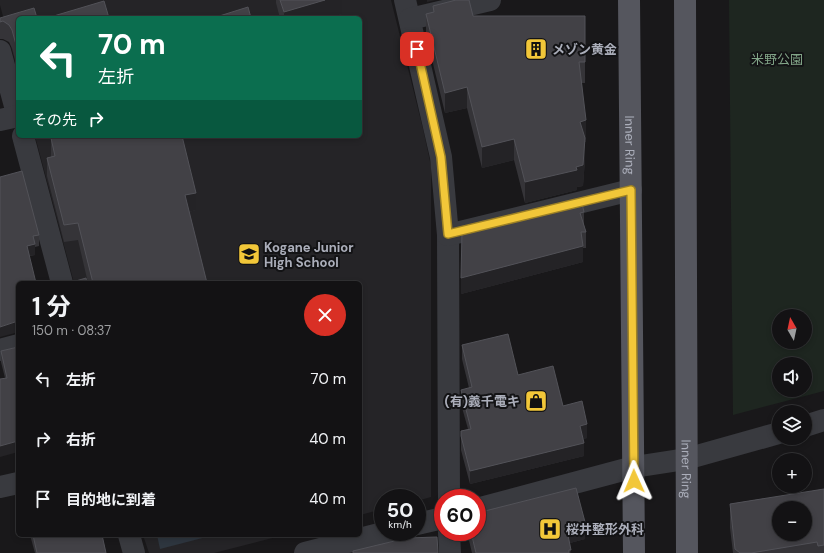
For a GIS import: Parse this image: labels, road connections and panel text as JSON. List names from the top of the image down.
{
  "streets": {
    "main road": ["Inner Ring"]
  },
  "parks": ["米野公園"],
  "places": {
    "building": ["メゾン黄金"],
    "school or university": ["Kogane Junior High School"],
    "shop": ["(有)義千電キ"],
    "hospital": ["桜井整形外科"]
  },
  "north": "top",
  "page": {
    "turn": ["70 m", "左折"],
    "then": "その先",
    "heading": ["1 分", "150 m · 08:37"],
    "map_buttons": ["+", "−"],
    "list": [
      {
        "name": "左折",
        "value": "70 m"
      },
      {
        "name": "右折",
        "value": "40 m"
      },
      {
        "name": "目的地に到着",
        "value": "40 m"
      }
    ],
    "speed": "50 km/h",
    "limit": "60"
  }
}
